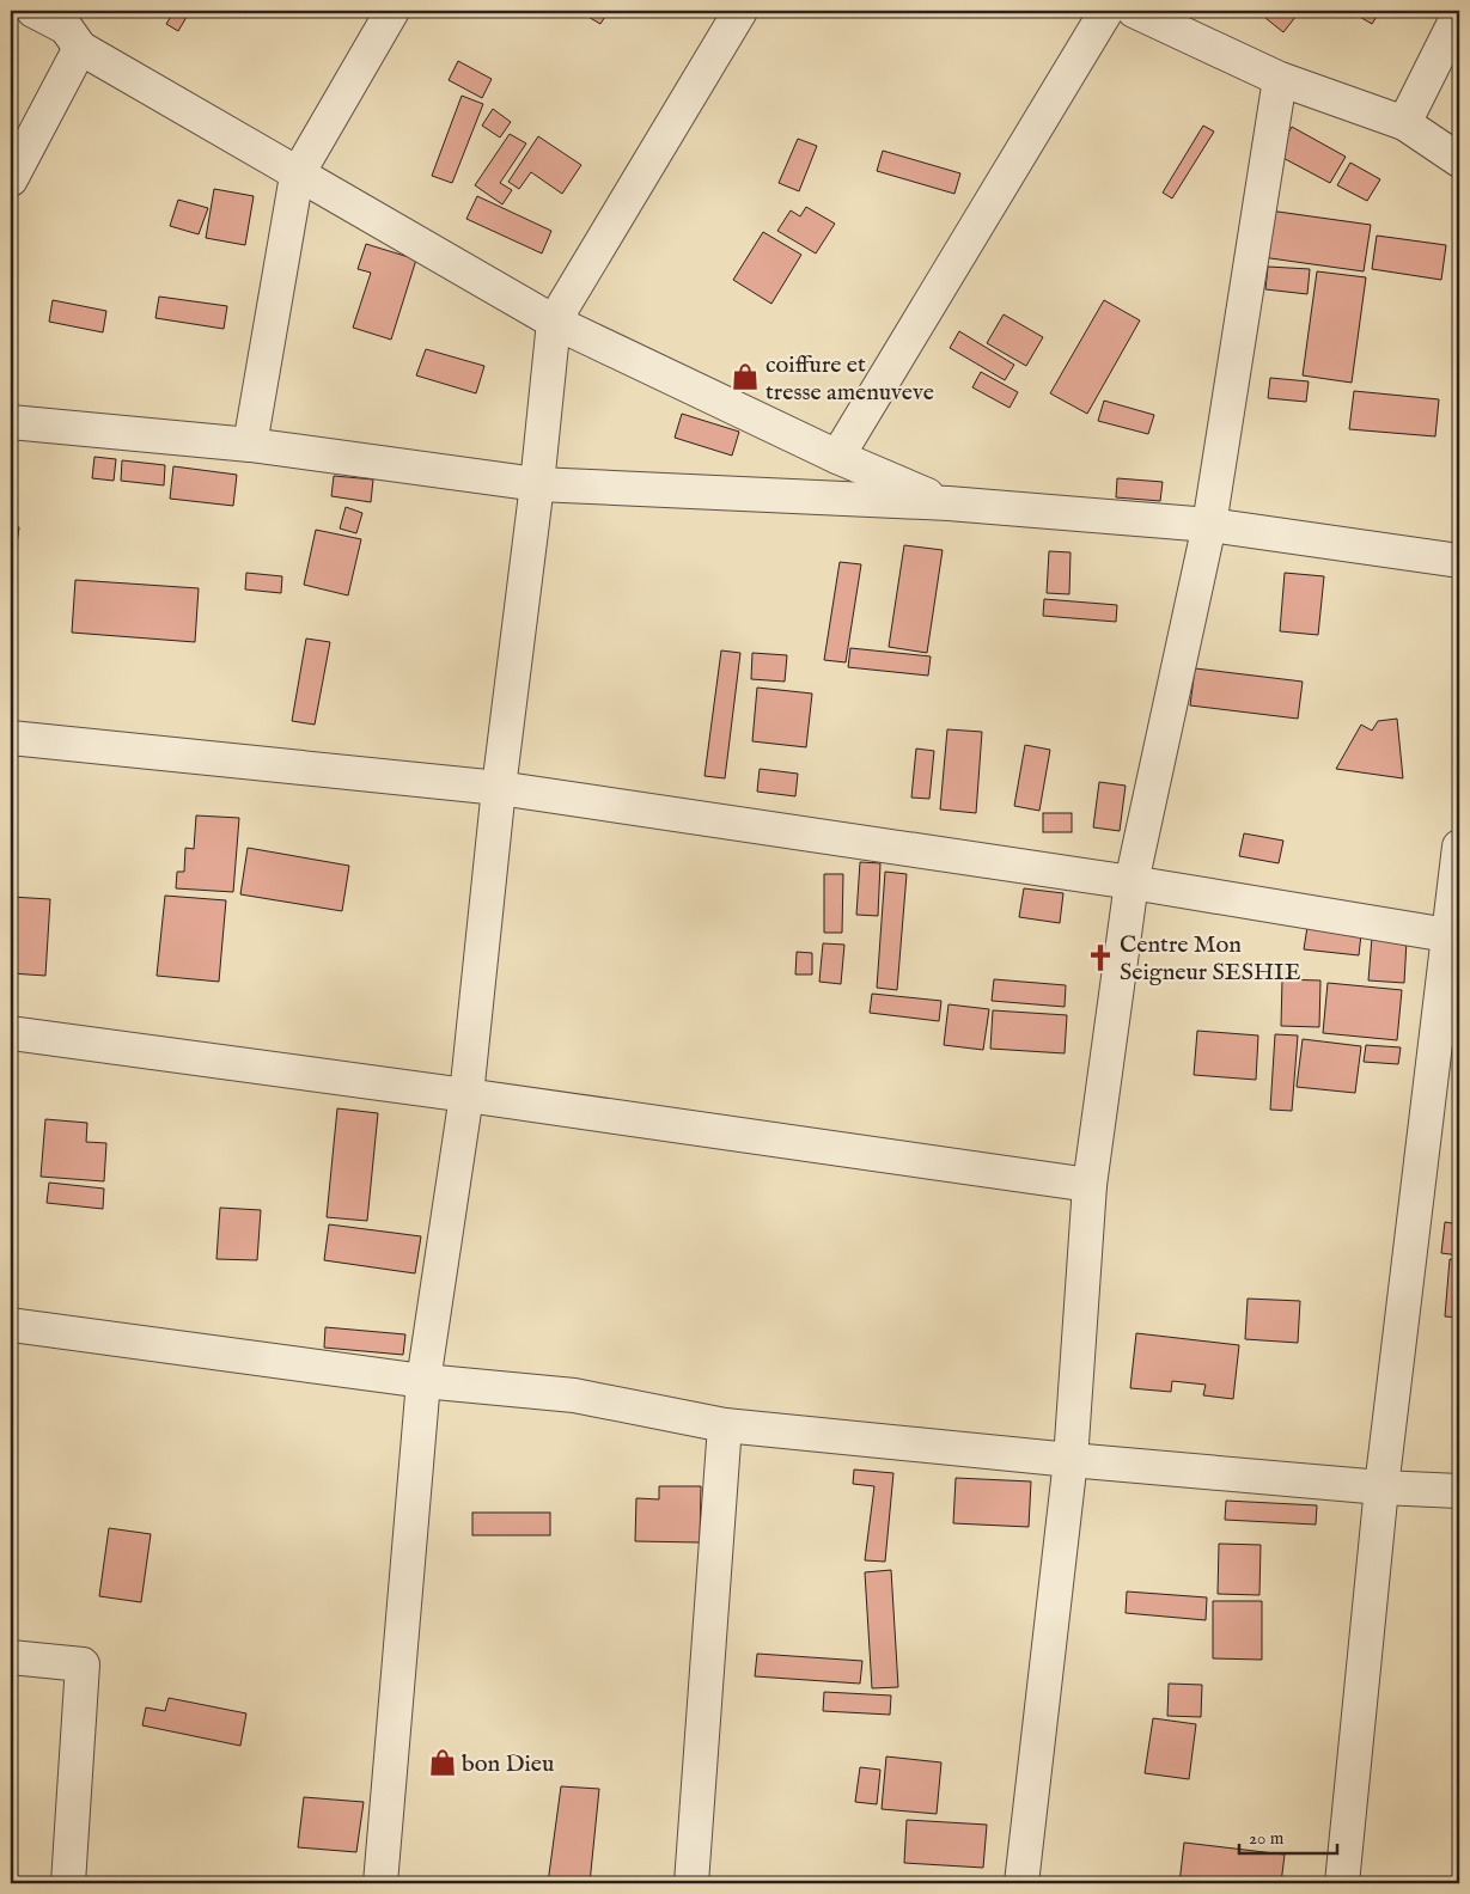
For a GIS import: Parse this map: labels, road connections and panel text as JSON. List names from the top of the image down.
{
  "places": {
    "shop": ["coiffure et tresse amenuveve", "bon Dieu"],
    "church": ["Centre Mon Seigneur SESHIE"]
  },
  "scale_bar": "20 m"
}
